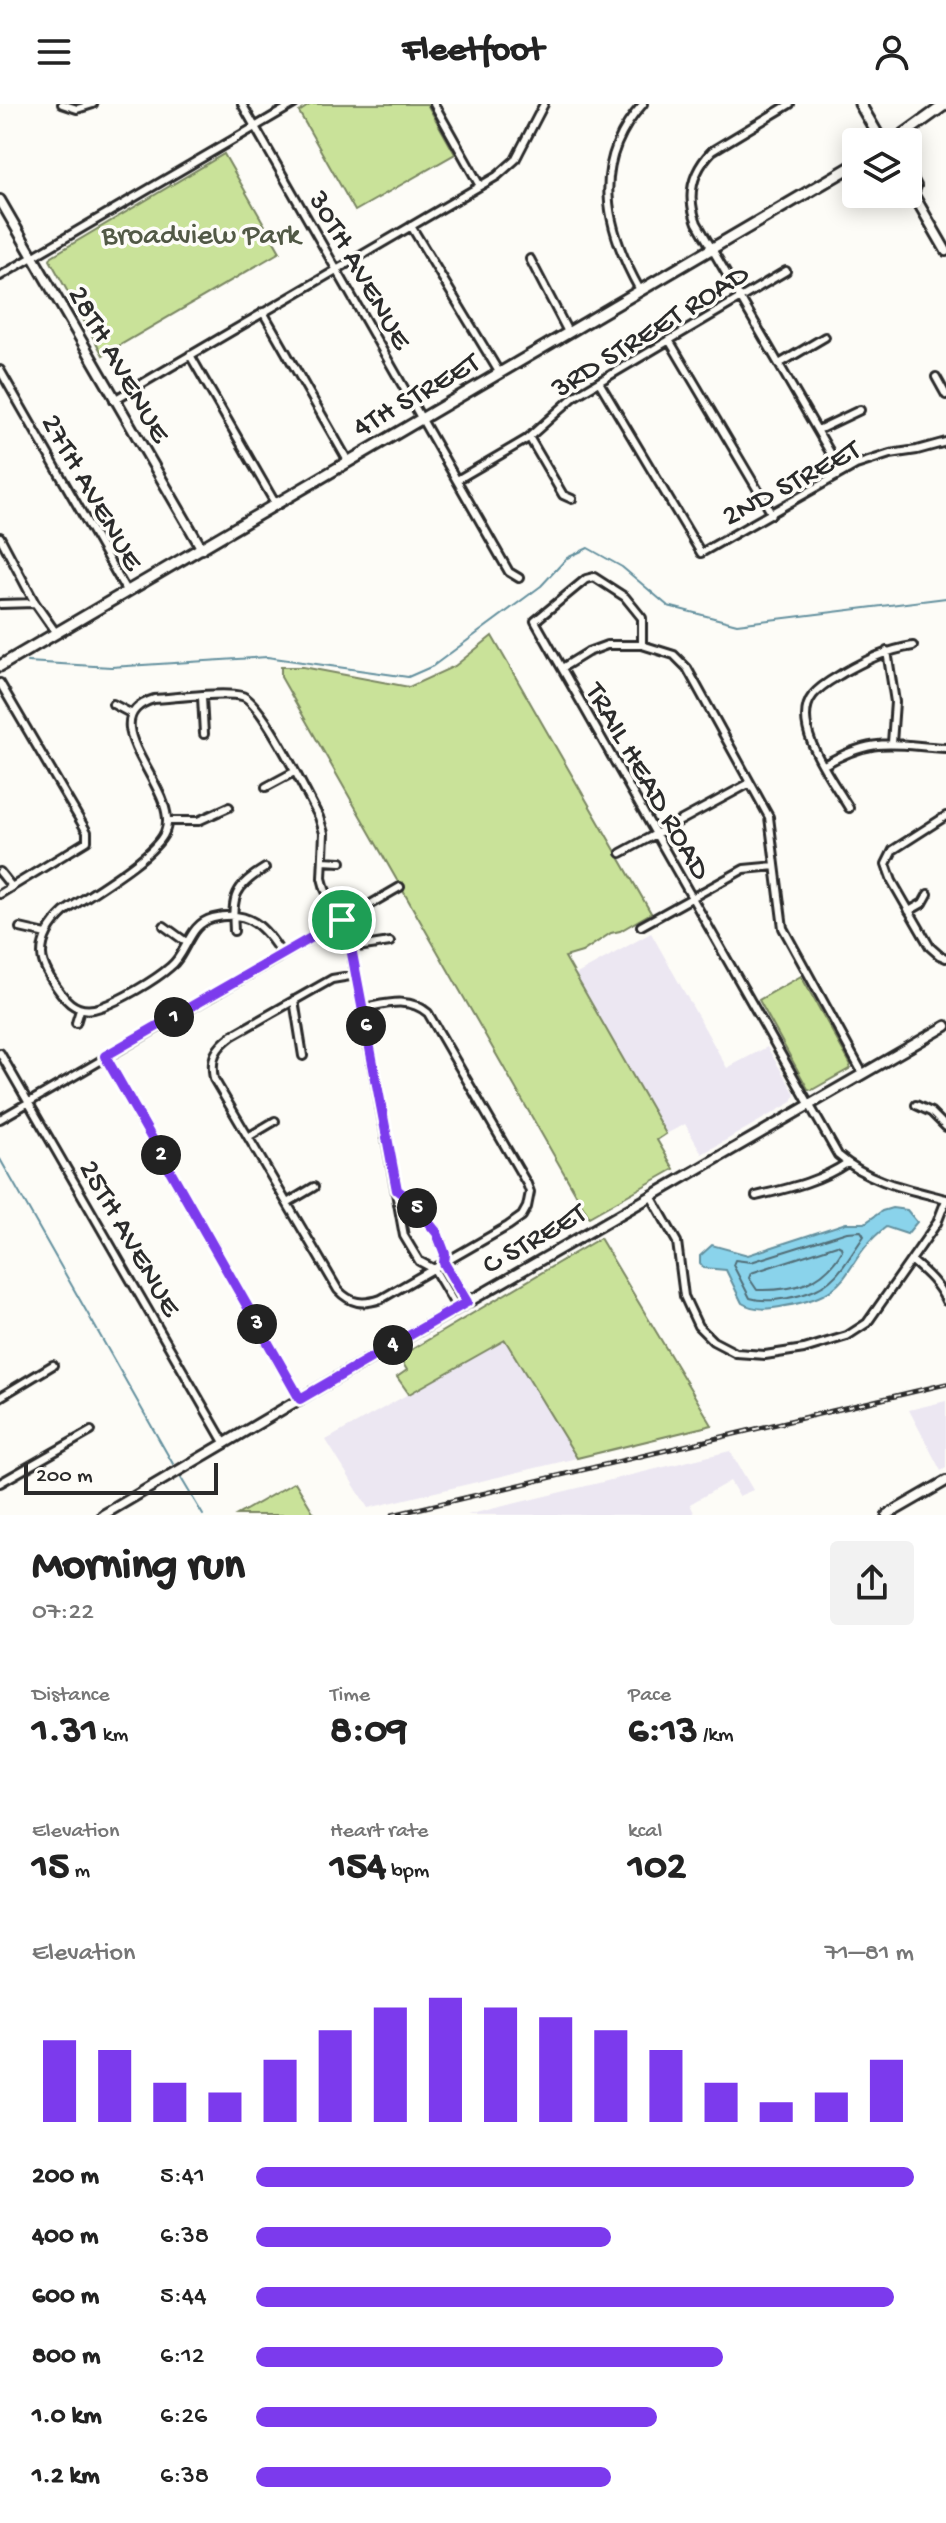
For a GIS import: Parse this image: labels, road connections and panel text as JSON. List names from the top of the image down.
{
  "streets": {
    "main road": ["4TH STREET"],
    "street": [
      "30TH AVENUE",
      "3RD STREET ROAD",
      "28TH AVENUE",
      "2ND STREET",
      "27TH AVENUE",
      "TRAIL HEAD ROAD",
      "25TH AVENUE",
      "C STREET"
    ]
  },
  "crossings": [
    ["30TH AVENUE", "3RD STREET ROAD"],
    ["30TH AVENUE", "4TH STREET"],
    ["3RD STREET ROAD", "2ND STREET"],
    ["28TH AVENUE", "4TH STREET"],
    ["4TH STREET", "27TH AVENUE"],
    ["TRAIL HEAD ROAD", "C STREET"],
    ["25TH AVENUE", "C STREET"]
  ],
  "parks": ["Broadview Park"],
  "scale_bar": "200 m",
  "page": {
    "header": "Fleetfoot",
    "pins": [
      "1",
      "6",
      "2",
      "5",
      "3",
      "4"
    ],
    "scale": "200 m",
    "heading": ["Morning run", "07:22"],
    "stats": [
      ["Distance", "1.31 km"],
      ["Time", "8:09"],
      ["Pace", "6:13 /km"],
      ["Elevation", "15 m"],
      ["Heart rate", "154 bpm"],
      ["kcal", "102"]
    ],
    "chart": ["Elevation", "71–81 m"],
    "list": [
      {
        "name": "200 m",
        "note": "5:41"
      },
      {
        "name": "400 m",
        "note": "6:38"
      },
      {
        "name": "600 m",
        "note": "5:44"
      },
      {
        "name": "800 m",
        "note": "6:12"
      },
      {
        "name": "1.0 km",
        "note": "6:26"
      },
      {
        "name": "1.2 km",
        "note": "6:38"
      }
    ]
  }
}
